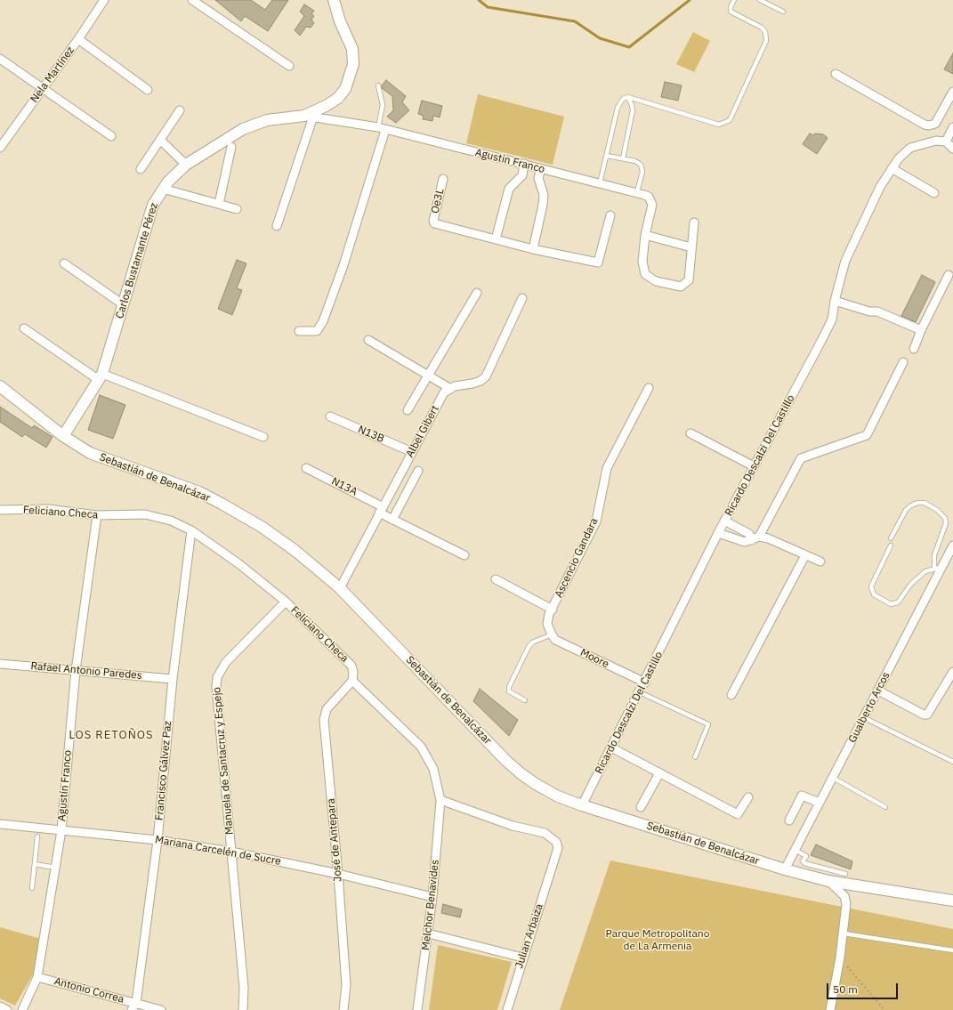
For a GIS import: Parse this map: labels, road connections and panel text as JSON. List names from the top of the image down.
{
  "streets": {
    "main road": ["Carlos Bustamante Pérez", "Sebastián de Benalcázar"],
    "street": [
      "Nela Martínez",
      "Agustin Franco",
      "Oe3L",
      "Albel Gibert",
      "N13B",
      "Ricardo Descalzi Del Castillo",
      "N13A",
      "Feliciano Checa",
      "Ascencio Gandara",
      "Moore",
      "Rafael Antonio Paredes",
      "Gualberto Arcos",
      "Manuela de Santacruz y Espejo",
      "Francisco Gálvez Paz",
      "Agustín Franco",
      "José de Antepara",
      "Mariana Carcelén de Sucre",
      "Melchor Benavides",
      "Julian Arbaiza",
      "Antonio Correa"
    ]
  },
  "crossings": [
    ["Agustin Franco", "Carlos Bustamante Pérez"],
    ["Carlos Bustamante Pérez", "Sebastián de Benalcázar"],
    ["Albel Gibert", "N13B"],
    ["Albel Gibert", "Sebastián de Benalcázar"],
    ["Albel Gibert", "N13A"],
    ["Ricardo Descalzi Del Castillo", "Sebastián de Benalcázar"],
    ["Ricardo Descalzi Del Castillo", "Moore"],
    ["Sebastián de Benalcázar", "Gualberto Arcos"],
    ["Feliciano Checa", "Manuela de Santacruz y Espejo"],
    ["Feliciano Checa", "Francisco Gálvez Paz"],
    ["Feliciano Checa", "Agustín Franco"],
    ["Feliciano Checa", "José de Antepara"],
    ["Ascencio Gandara", "Moore"],
    ["Rafael Antonio Paredes", "Francisco Gálvez Paz"],
    ["Rafael Antonio Paredes", "Agustín Franco"],
    ["Manuela de Santacruz y Espejo", "Mariana Carcelén de Sucre"],
    ["Francisco Gálvez Paz", "Mariana Carcelén de Sucre"],
    ["Francisco Gálvez Paz", "Antonio Correa"],
    ["Agustín Franco", "Mariana Carcelén de Sucre"],
    ["Agustín Franco", "Antonio Correa"],
    ["José de Antepara", "Mariana Carcelén de Sucre"],
    ["Mariana Carcelén de Sucre", "Melchor Benavides"],
    ["Melchor Benavides", "Julian Arbaiza"]
  ],
  "districts": ["LOS RETOÑOS"],
  "parks": ["Parque Metropolitano de La Armenia"],
  "scale_bar": "50 m"
}
